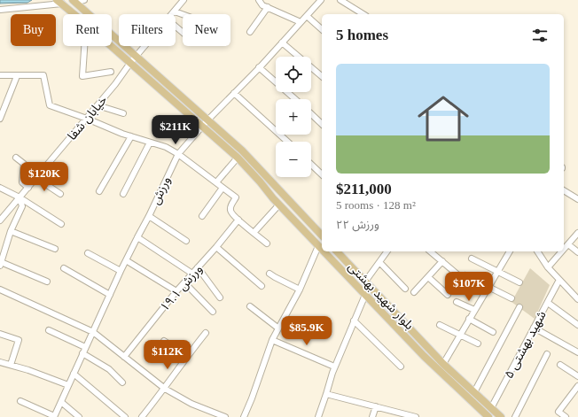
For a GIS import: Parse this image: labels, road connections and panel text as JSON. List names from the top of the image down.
{
  "streets": {
    "main road": ["بلوار شهید بهشتی"],
    "street": [
      "خیابان شفا",
      "ورزش",
      "ورزش ۱۹.۱",
      "شهید بهشتی ۵"
    ]
  },
  "crossings": [
    ["خیابان شفا", "بلوار شهید بهشتی"],
    ["ورزش", "بلوار شهید بهشتی"],
    ["بلوار شهید بهشتی", "شهید بهشتی ۵"]
  ],
  "page": {
    "chip": [
      "Buy",
      "Rent",
      "Filters",
      "New"
    ],
    "heading": "5 homes",
    "map_buttons": ["+", "−"],
    "list": [
      {
        "name": "$211,000",
        "note": "5 rooms · 128 m² · ورزش ۲۲"
      }
    ],
    "price": [
      "$211K",
      "$120K",
      "$107K",
      "$85.9K",
      "$112K"
    ]
  }
}
